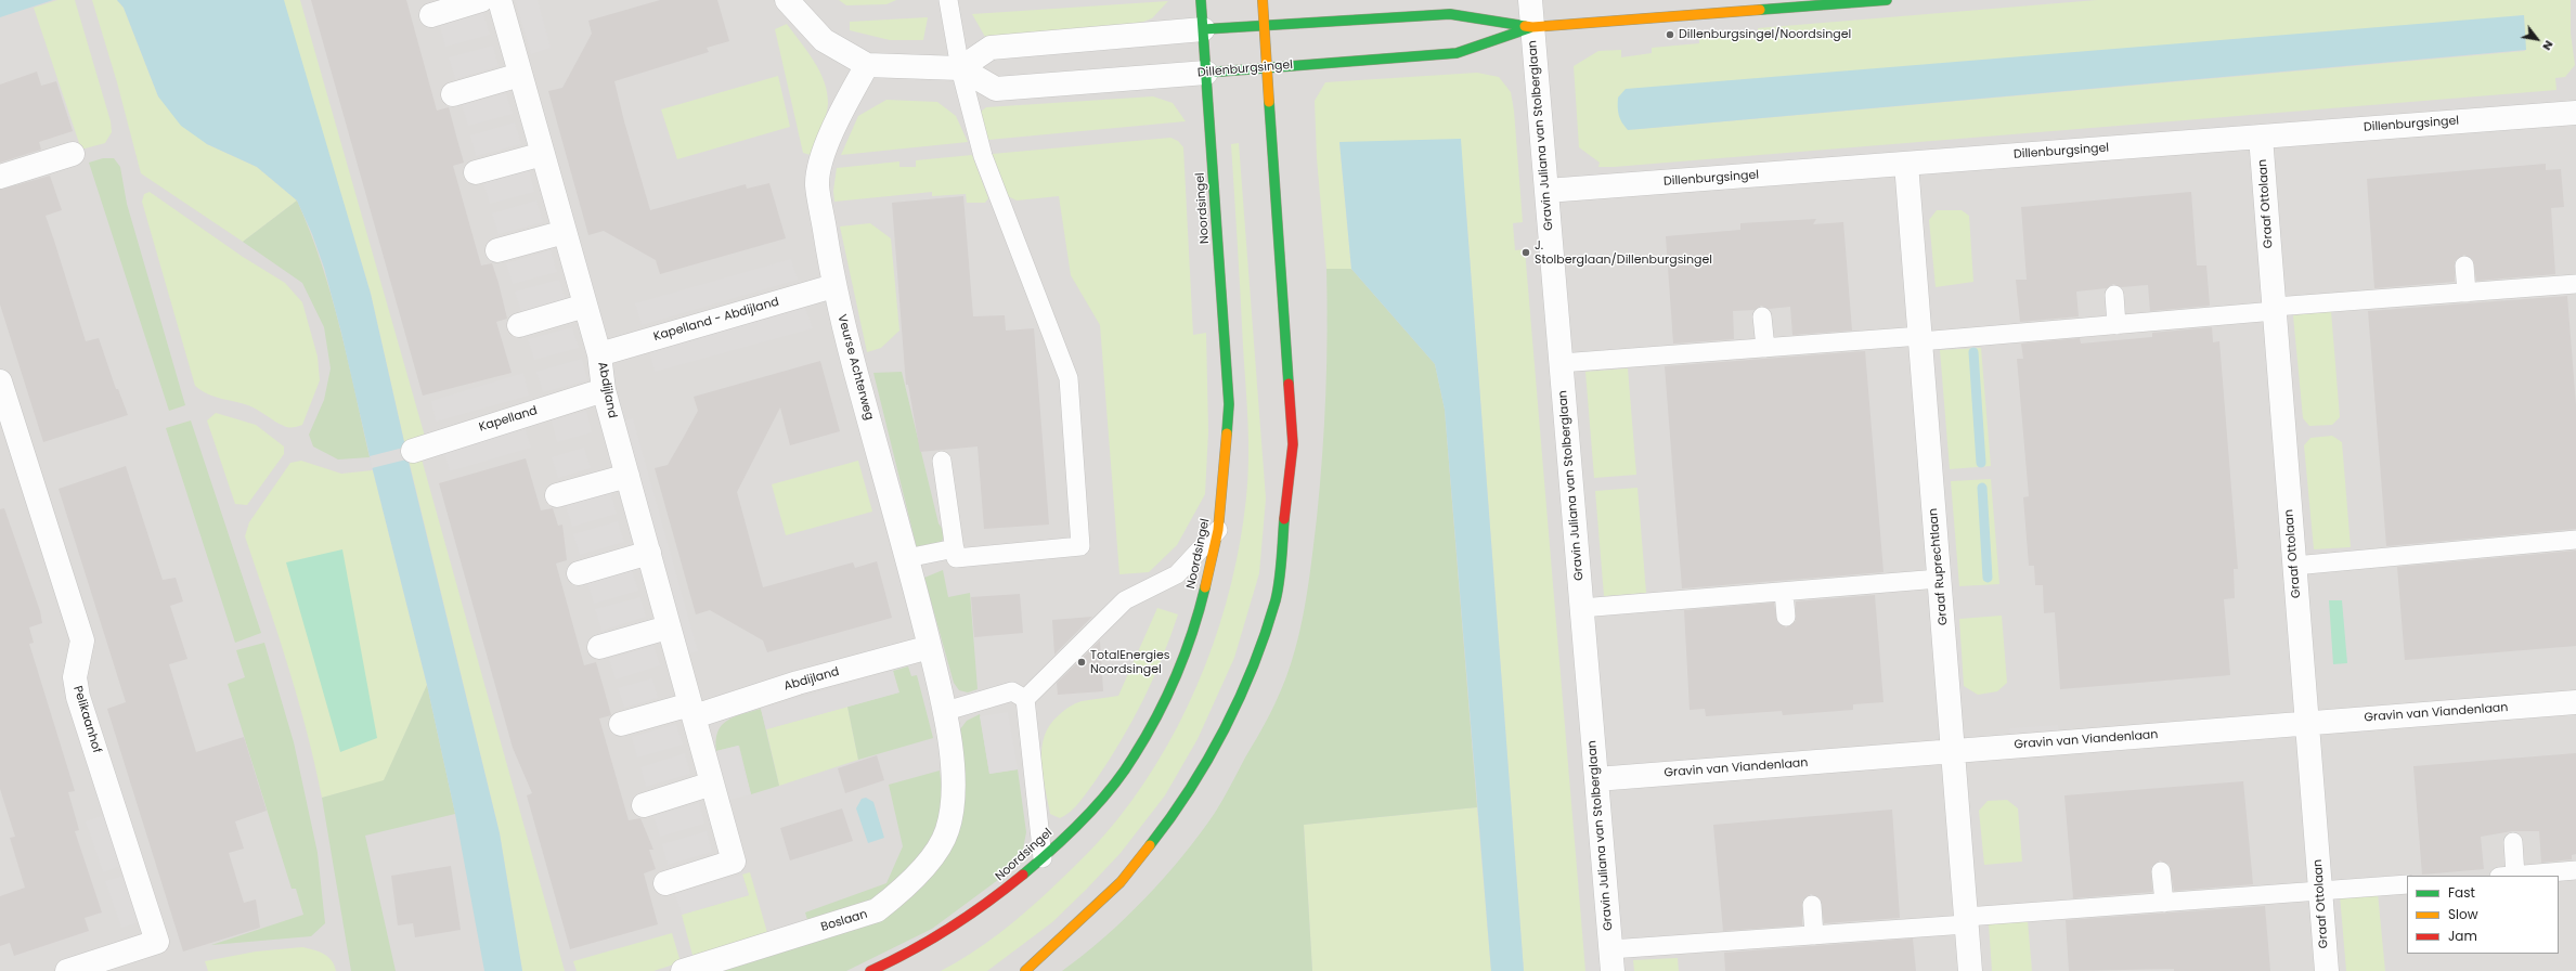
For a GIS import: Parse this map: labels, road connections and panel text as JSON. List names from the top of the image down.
{
  "streets": {
    "main road": ["Dillenburgsingel", "Noordsingel"],
    "street": [
      "Gravin Juliana van Stolberglaan",
      "Graaf Ottolaan",
      "Kapelland - Abdijland",
      "Veurse Achterweg",
      "Abdijland",
      "Kapelland",
      "Graaf Ruprechtlaan",
      "Gravin van Viandenlaan",
      "Pelikaanhof",
      "Boslaan"
    ]
  },
  "crossings": [
    ["Dillenburgsingel", "Gravin Juliana van Stolberglaan"],
    ["Dillenburgsingel", "Graaf Ottolaan"],
    ["Dillenburgsingel", "Noordsingel"],
    ["Dillenburgsingel", "Veurse Achterweg"],
    ["Dillenburgsingel", "Graaf Ruprechtlaan"],
    ["Gravin Juliana van Stolberglaan", "Gravin van Viandenlaan"],
    ["Graaf Ottolaan", "Gravin van Viandenlaan"],
    ["Kapelland - Abdijland", "Veurse Achterweg"],
    ["Kapelland - Abdijland", "Abdijland"],
    ["Veurse Achterweg", "Abdijland"],
    ["Veurse Achterweg", "Boslaan"],
    ["Abdijland", "Kapelland"],
    ["Graaf Ruprechtlaan", "Gravin van Viandenlaan"]
  ],
  "places": ["Dillenburgsingel/Noordsingel", "J. Stolberglaan/Dillenburgsingel", "TotalEnergies Noordsingel"],
  "legend": ["Fast", "Slow", "Jam"],
  "north": "bottom right"
}
